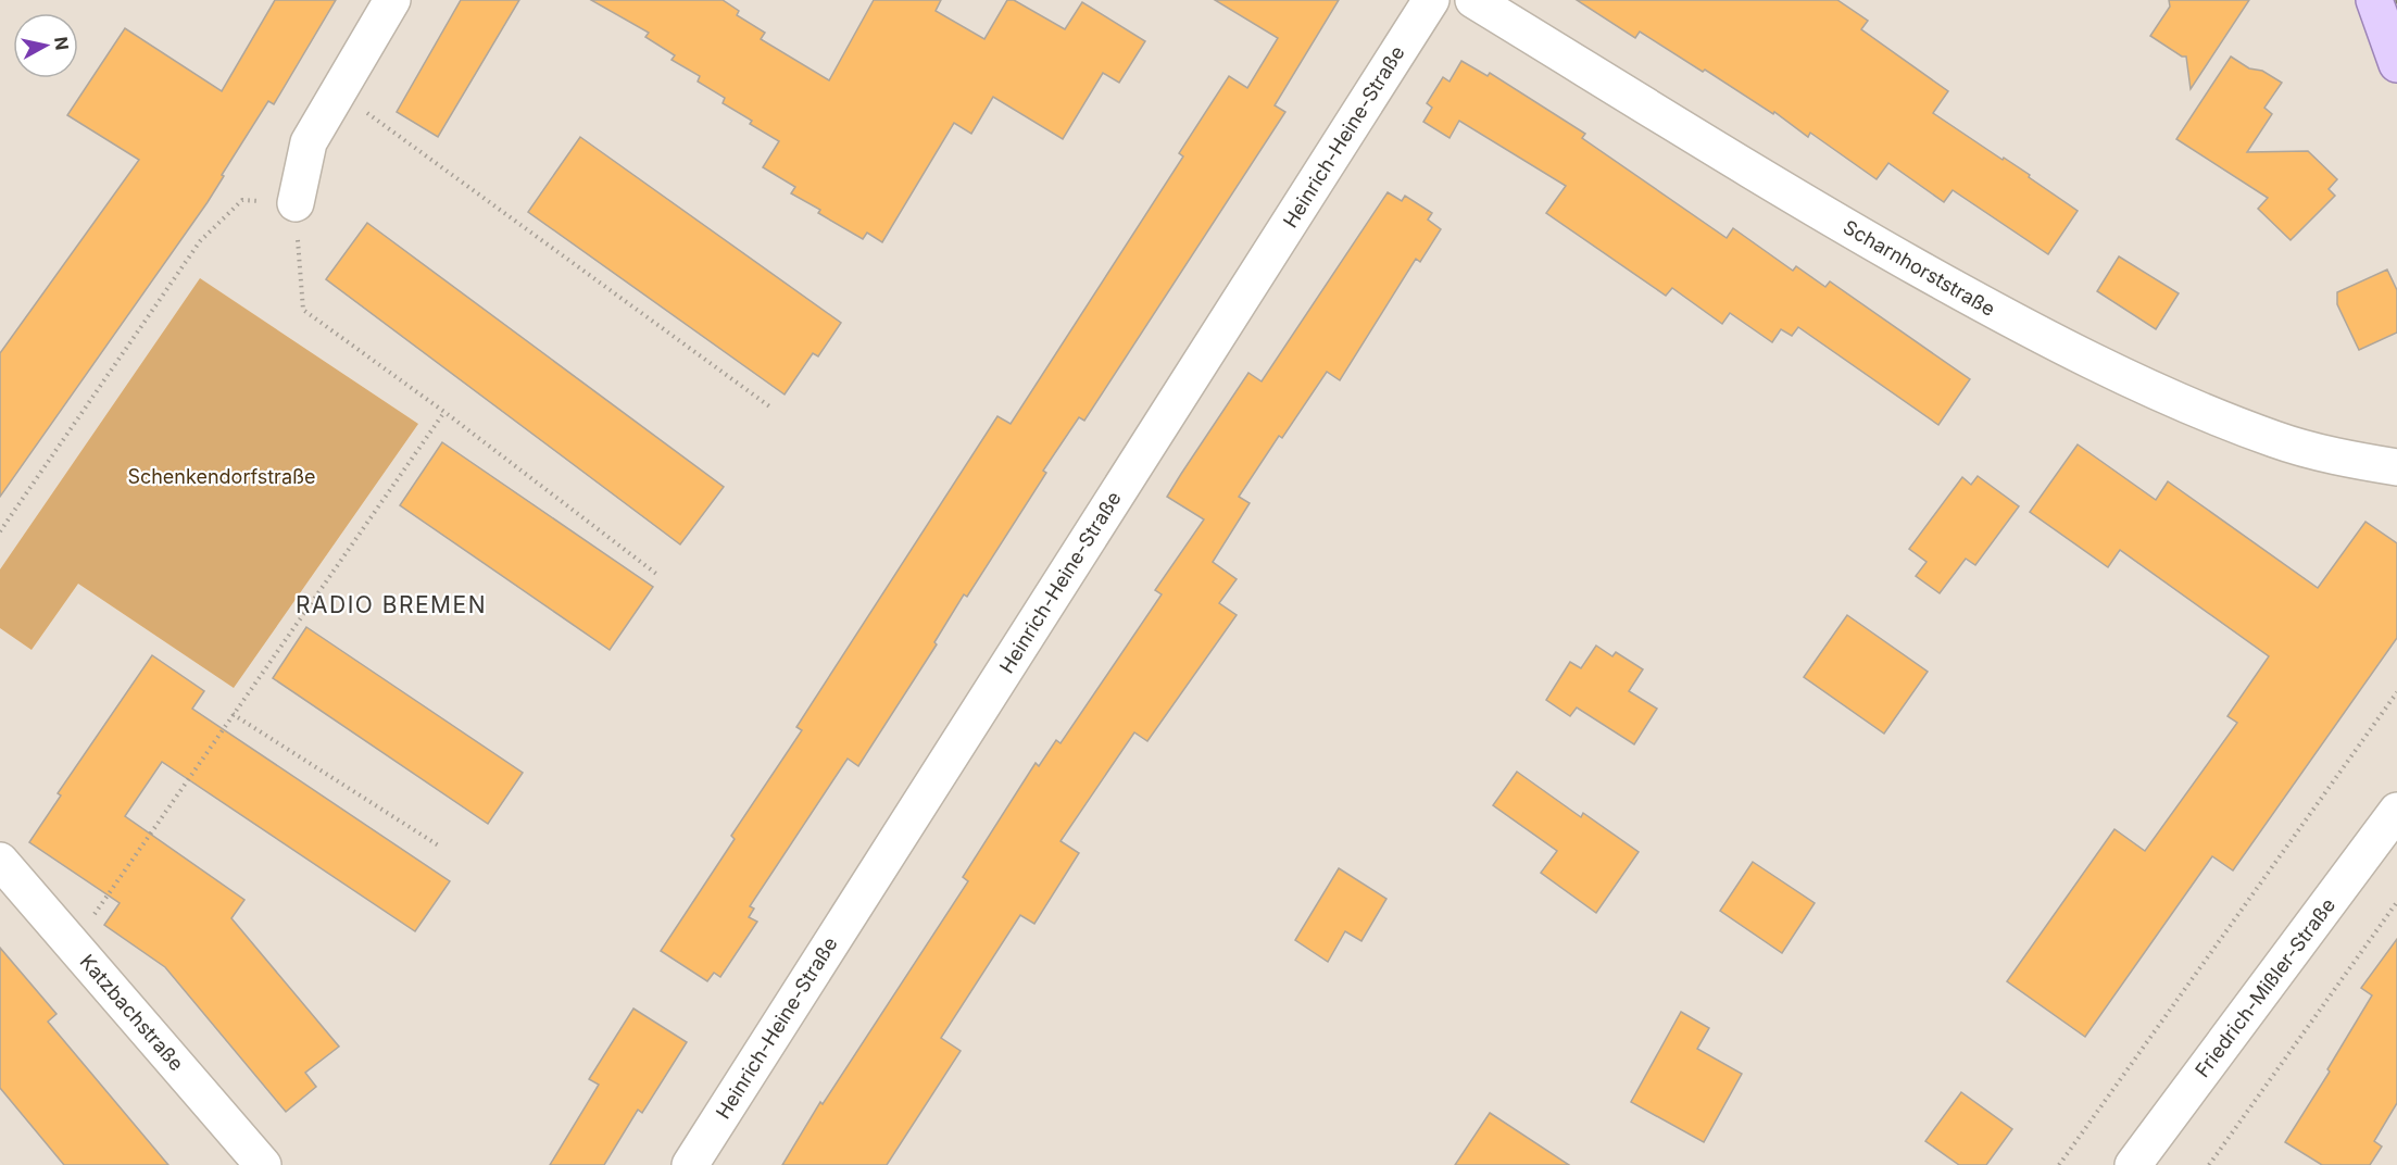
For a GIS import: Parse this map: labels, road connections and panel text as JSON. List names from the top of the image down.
{
  "streets": {
    "street": [
      "Heinrich-Heine-Straße",
      "Scharnhorststraße",
      "Friedrich-Mißler-Straße",
      "Katzbachstraße"
    ]
  },
  "districts": ["RADIO BREMEN"],
  "parks": ["Schenkendorfstraße"],
  "north": "right"
}
